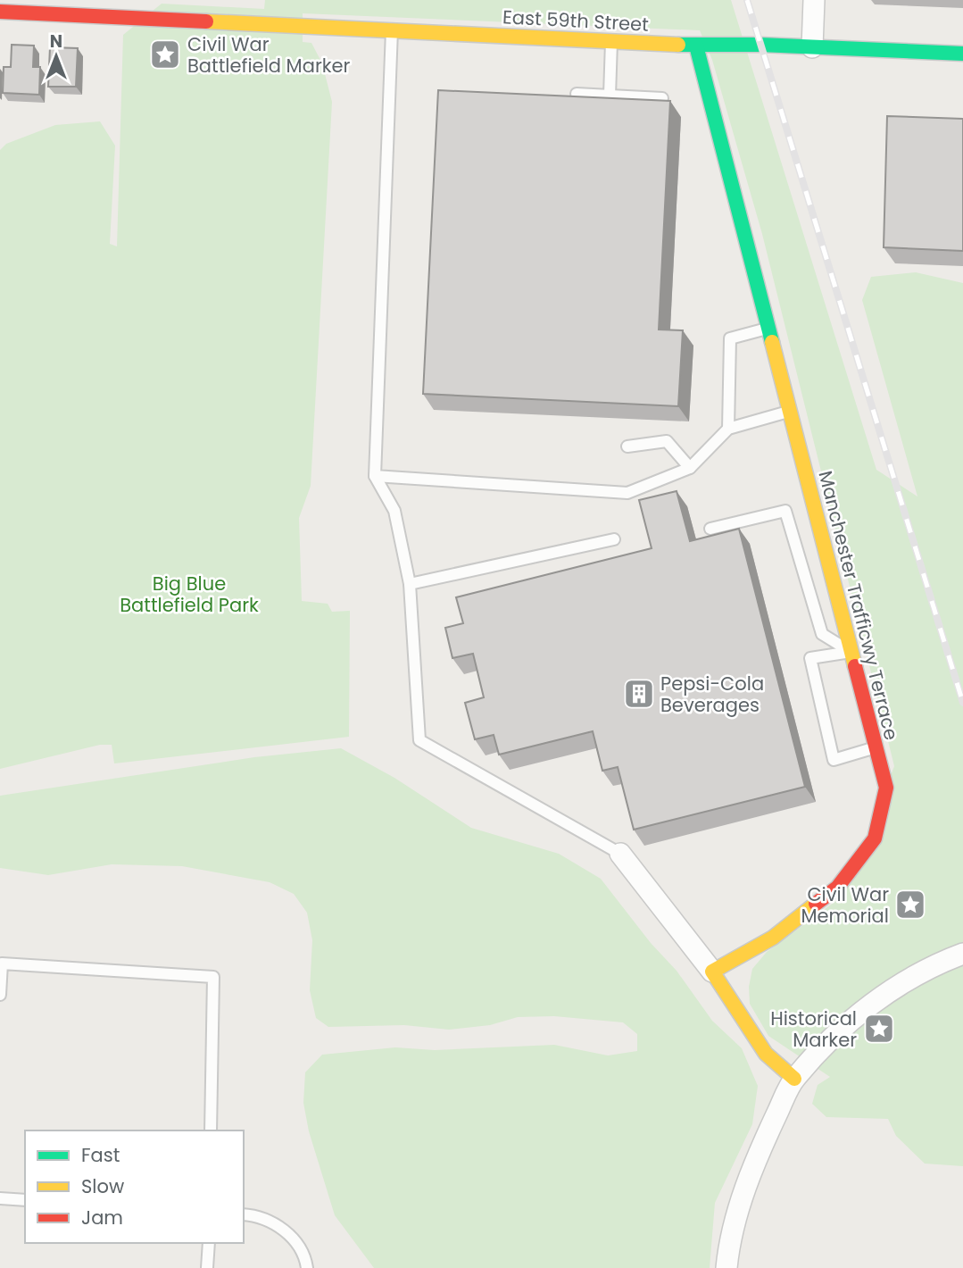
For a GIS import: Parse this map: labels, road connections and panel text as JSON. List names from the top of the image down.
{
  "streets": {
    "street": ["East 59th Street", "Manchester Trafficwy Terrace"]
  },
  "crossings": [
    ["East 59th Street", "Manchester Trafficwy Terrace"]
  ],
  "parks": ["Big Blue Battlefield Park"],
  "places": {
    "place": ["Civil War Battlefield Marker", "Civil War Memorial", "Historical Marker"],
    "building": ["Pepsi-Cola Beverages"]
  },
  "legend": ["Fast", "Slow", "Jam"],
  "north": "top"
}
